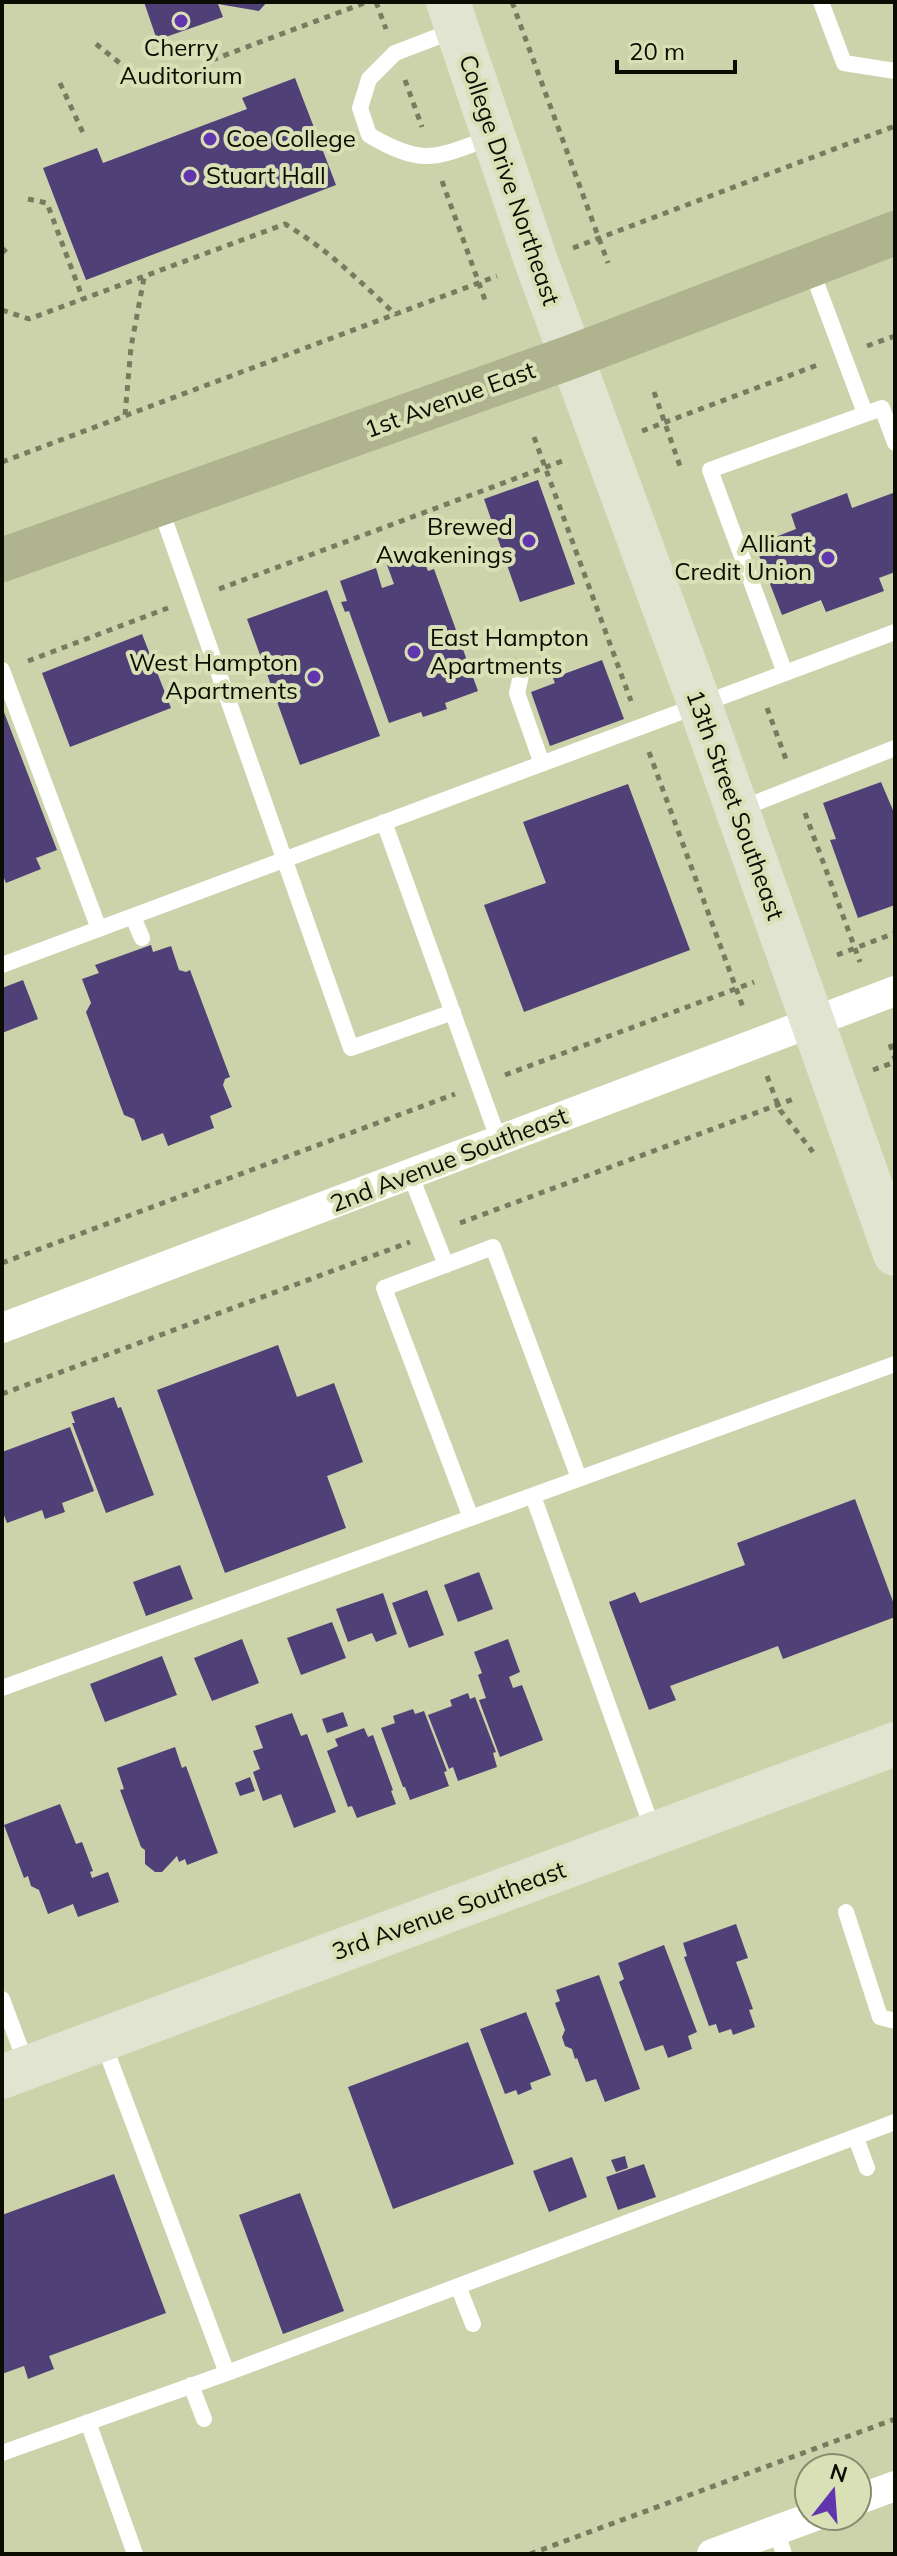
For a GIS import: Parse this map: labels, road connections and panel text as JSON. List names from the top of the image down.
{
  "streets": {
    "main road": [
      "College Drive Northeast",
      "1st Avenue East",
      "13th Street Southeast",
      "3rd Avenue Southeast"
    ],
    "street": ["2nd Avenue Southeast"]
  },
  "crossings": [
    ["College Drive Northeast", "1st Avenue East"],
    ["College Drive Northeast", "13th Street Southeast"],
    ["1st Avenue East", "13th Street Southeast"],
    ["13th Street Southeast", "2nd Avenue Southeast"]
  ],
  "places": [
    "Cherry Auditorium",
    "Coe College",
    "Stuart Hall",
    "Brewed Awakenings",
    "Alliant Credit Union",
    "East Hampton Apartments",
    "West Hampton Apartments"
  ],
  "scale_bar": "20 m",
  "north": "top"
}
